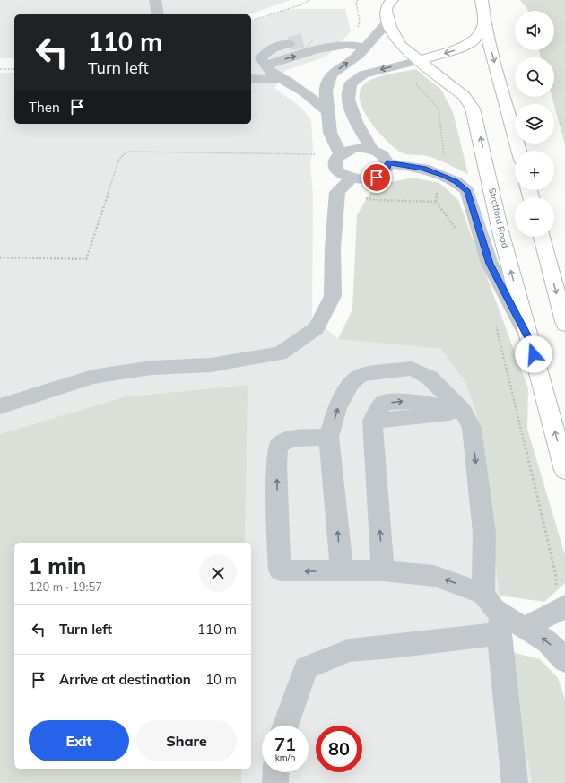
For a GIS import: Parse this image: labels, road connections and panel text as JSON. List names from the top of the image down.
{
  "streets": {
    "highway": ["Stratford Road"]
  },
  "page": {
    "map_buttons": ["+", "−"],
    "turn": ["110 m", "Turn left"],
    "then": "Then",
    "heading": ["1 min", "120 m · 19:57"],
    "list": [
      {
        "name": "Turn left",
        "value": "110 m"
      },
      {
        "name": "Arrive at destination",
        "value": "10 m"
      }
    ],
    "buttons": ["Exit", "Share"],
    "speed": "71 km/h",
    "limit": "80"
  }
}
